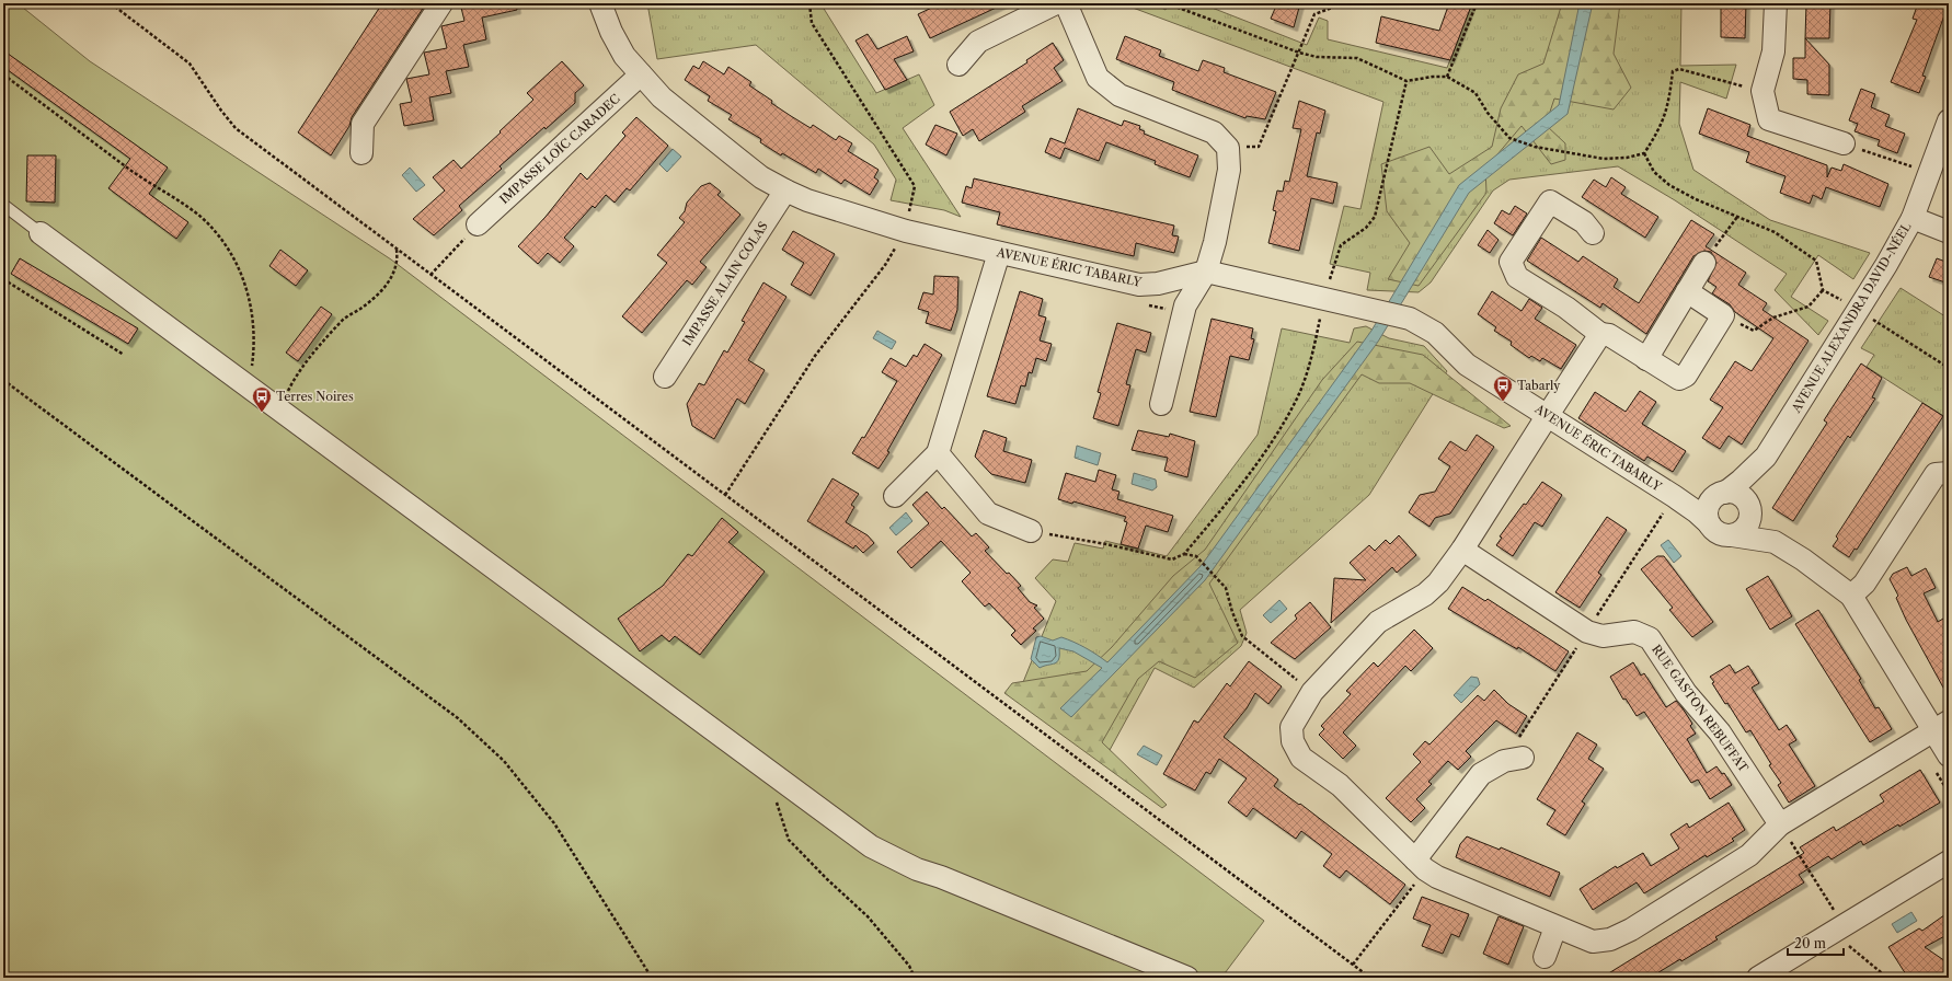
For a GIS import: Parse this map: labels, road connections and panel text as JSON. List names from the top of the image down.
{
  "streets": {
    "street": [
      "IMPASSE LOÏC CARADEC",
      "AVENUE ÉRIC TABARLY",
      "IMPASSE ALAIN COLAS",
      "AVENUE ALEXANDRA DAVID-NÉEL",
      "RUE GASTON REBUFFAT"
    ]
  },
  "crossings": [
    ["IMPASSE LOÏC CARADEC", "AVENUE ÉRIC TABARLY"],
    ["AVENUE ÉRIC TABARLY", "IMPASSE ALAIN COLAS"],
    ["AVENUE ÉRIC TABARLY", "AVENUE ALEXANDRA DAVID-NÉEL"]
  ],
  "places": {
    "bus stop": ["Tabarly", "Terres Noires"]
  },
  "scale_bar": "20 m"
}
